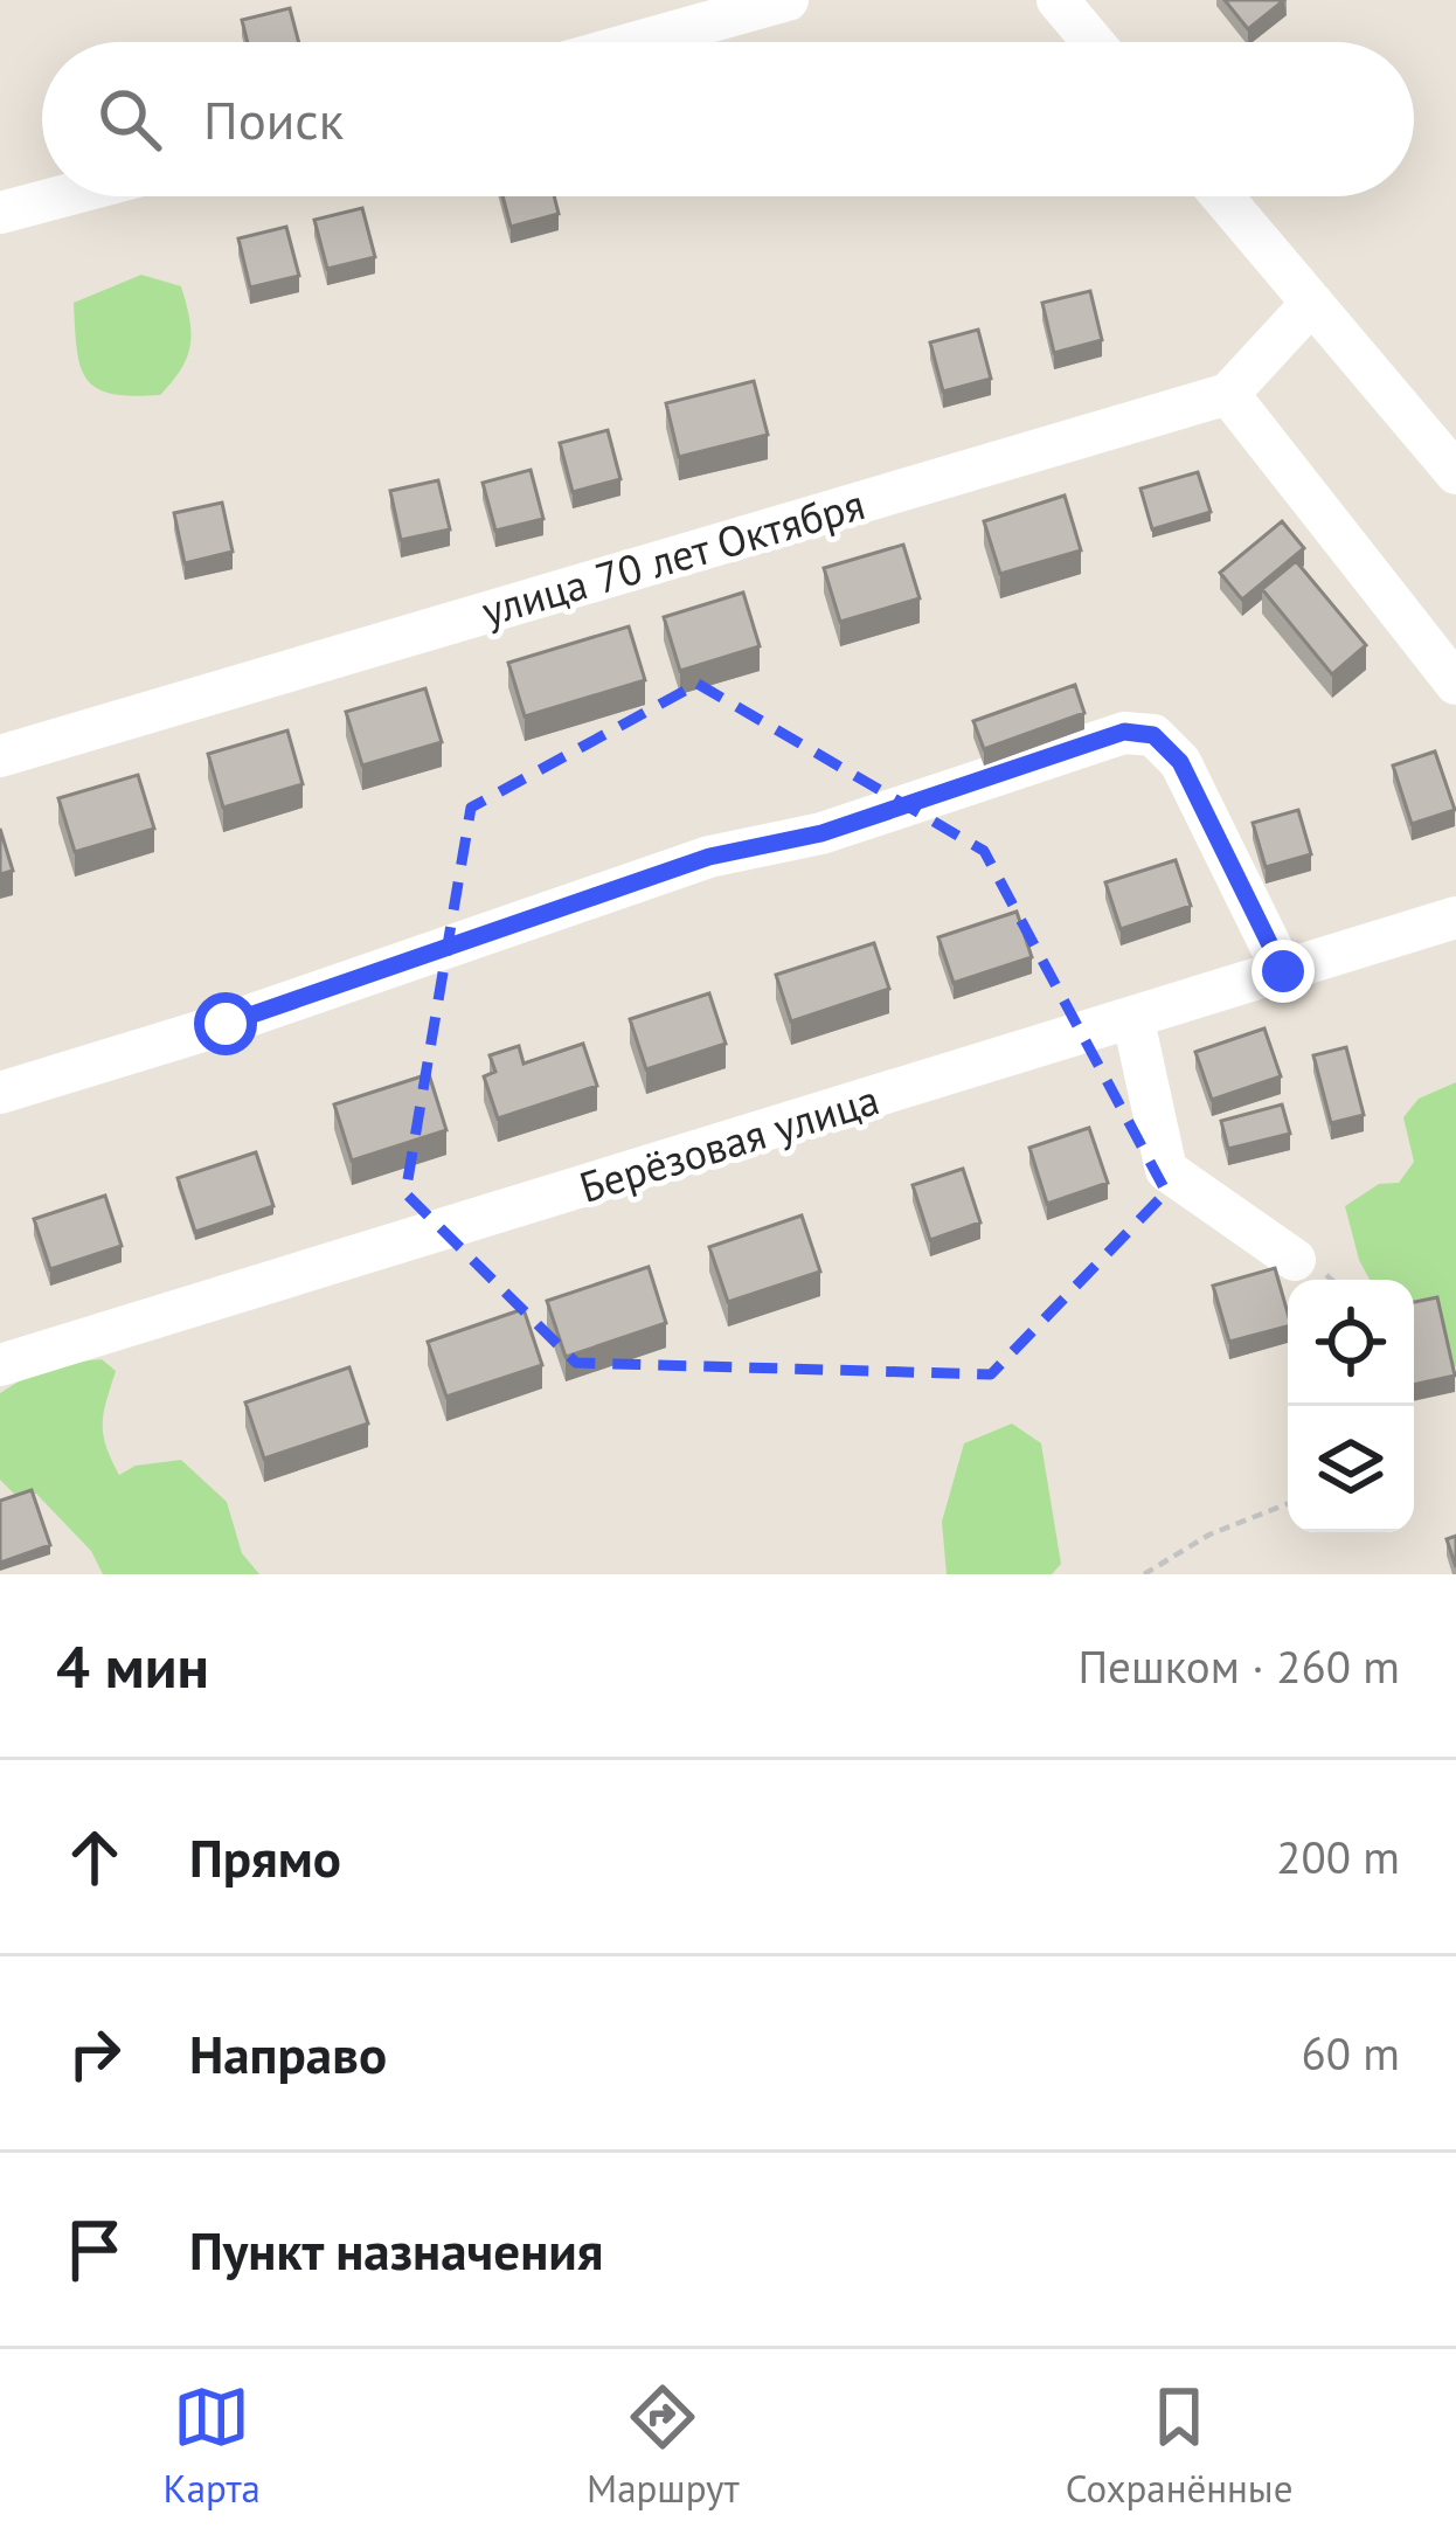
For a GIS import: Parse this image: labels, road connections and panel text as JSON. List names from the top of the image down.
{
  "streets": {
    "street": ["улица 70 лет Октября", "Берёзовая улица"]
  },
  "page": {
    "search": "Поиск",
    "heading": ["4 мин", "Пешком · 260 m"],
    "list": [
      ["Прямо", "200 m"],
      ["Направо", "60 m"],
      "Пункт назначения"
    ],
    "nav": ["Карта", "Маршрут", "Сохранённые"]
  }
}
